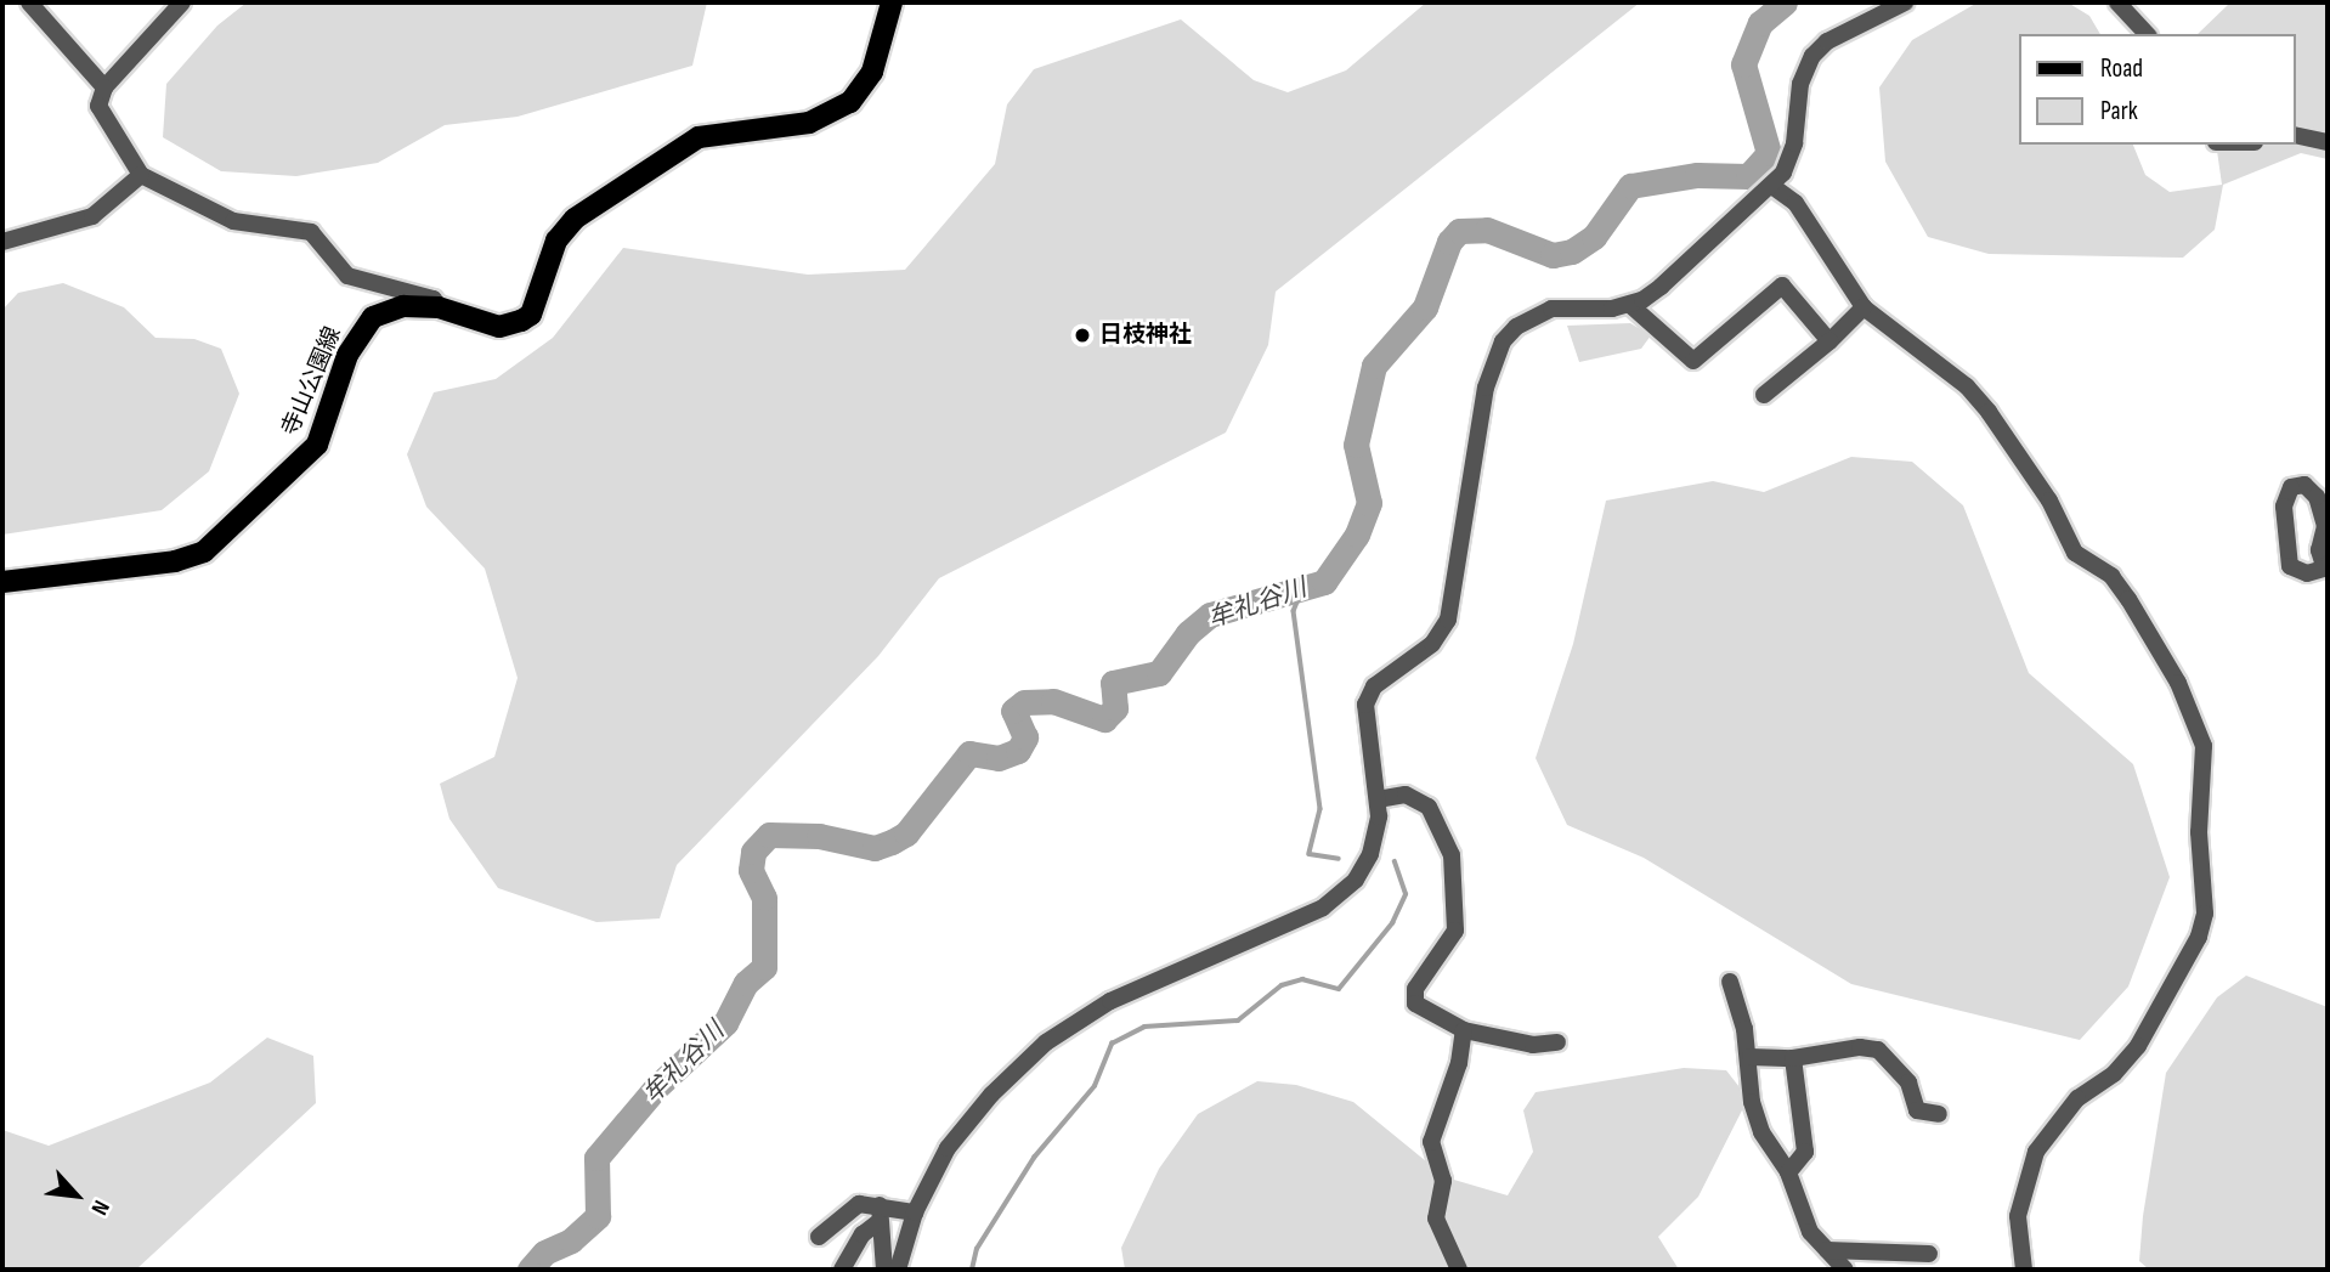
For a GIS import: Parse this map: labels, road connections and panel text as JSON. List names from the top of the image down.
{
  "streets": {
    "main road": ["寺山公園線"]
  },
  "water": ["牟礼谷川"],
  "places": ["日枝神社"],
  "legend": ["Road", "Park"],
  "north": "bottom right"
}
